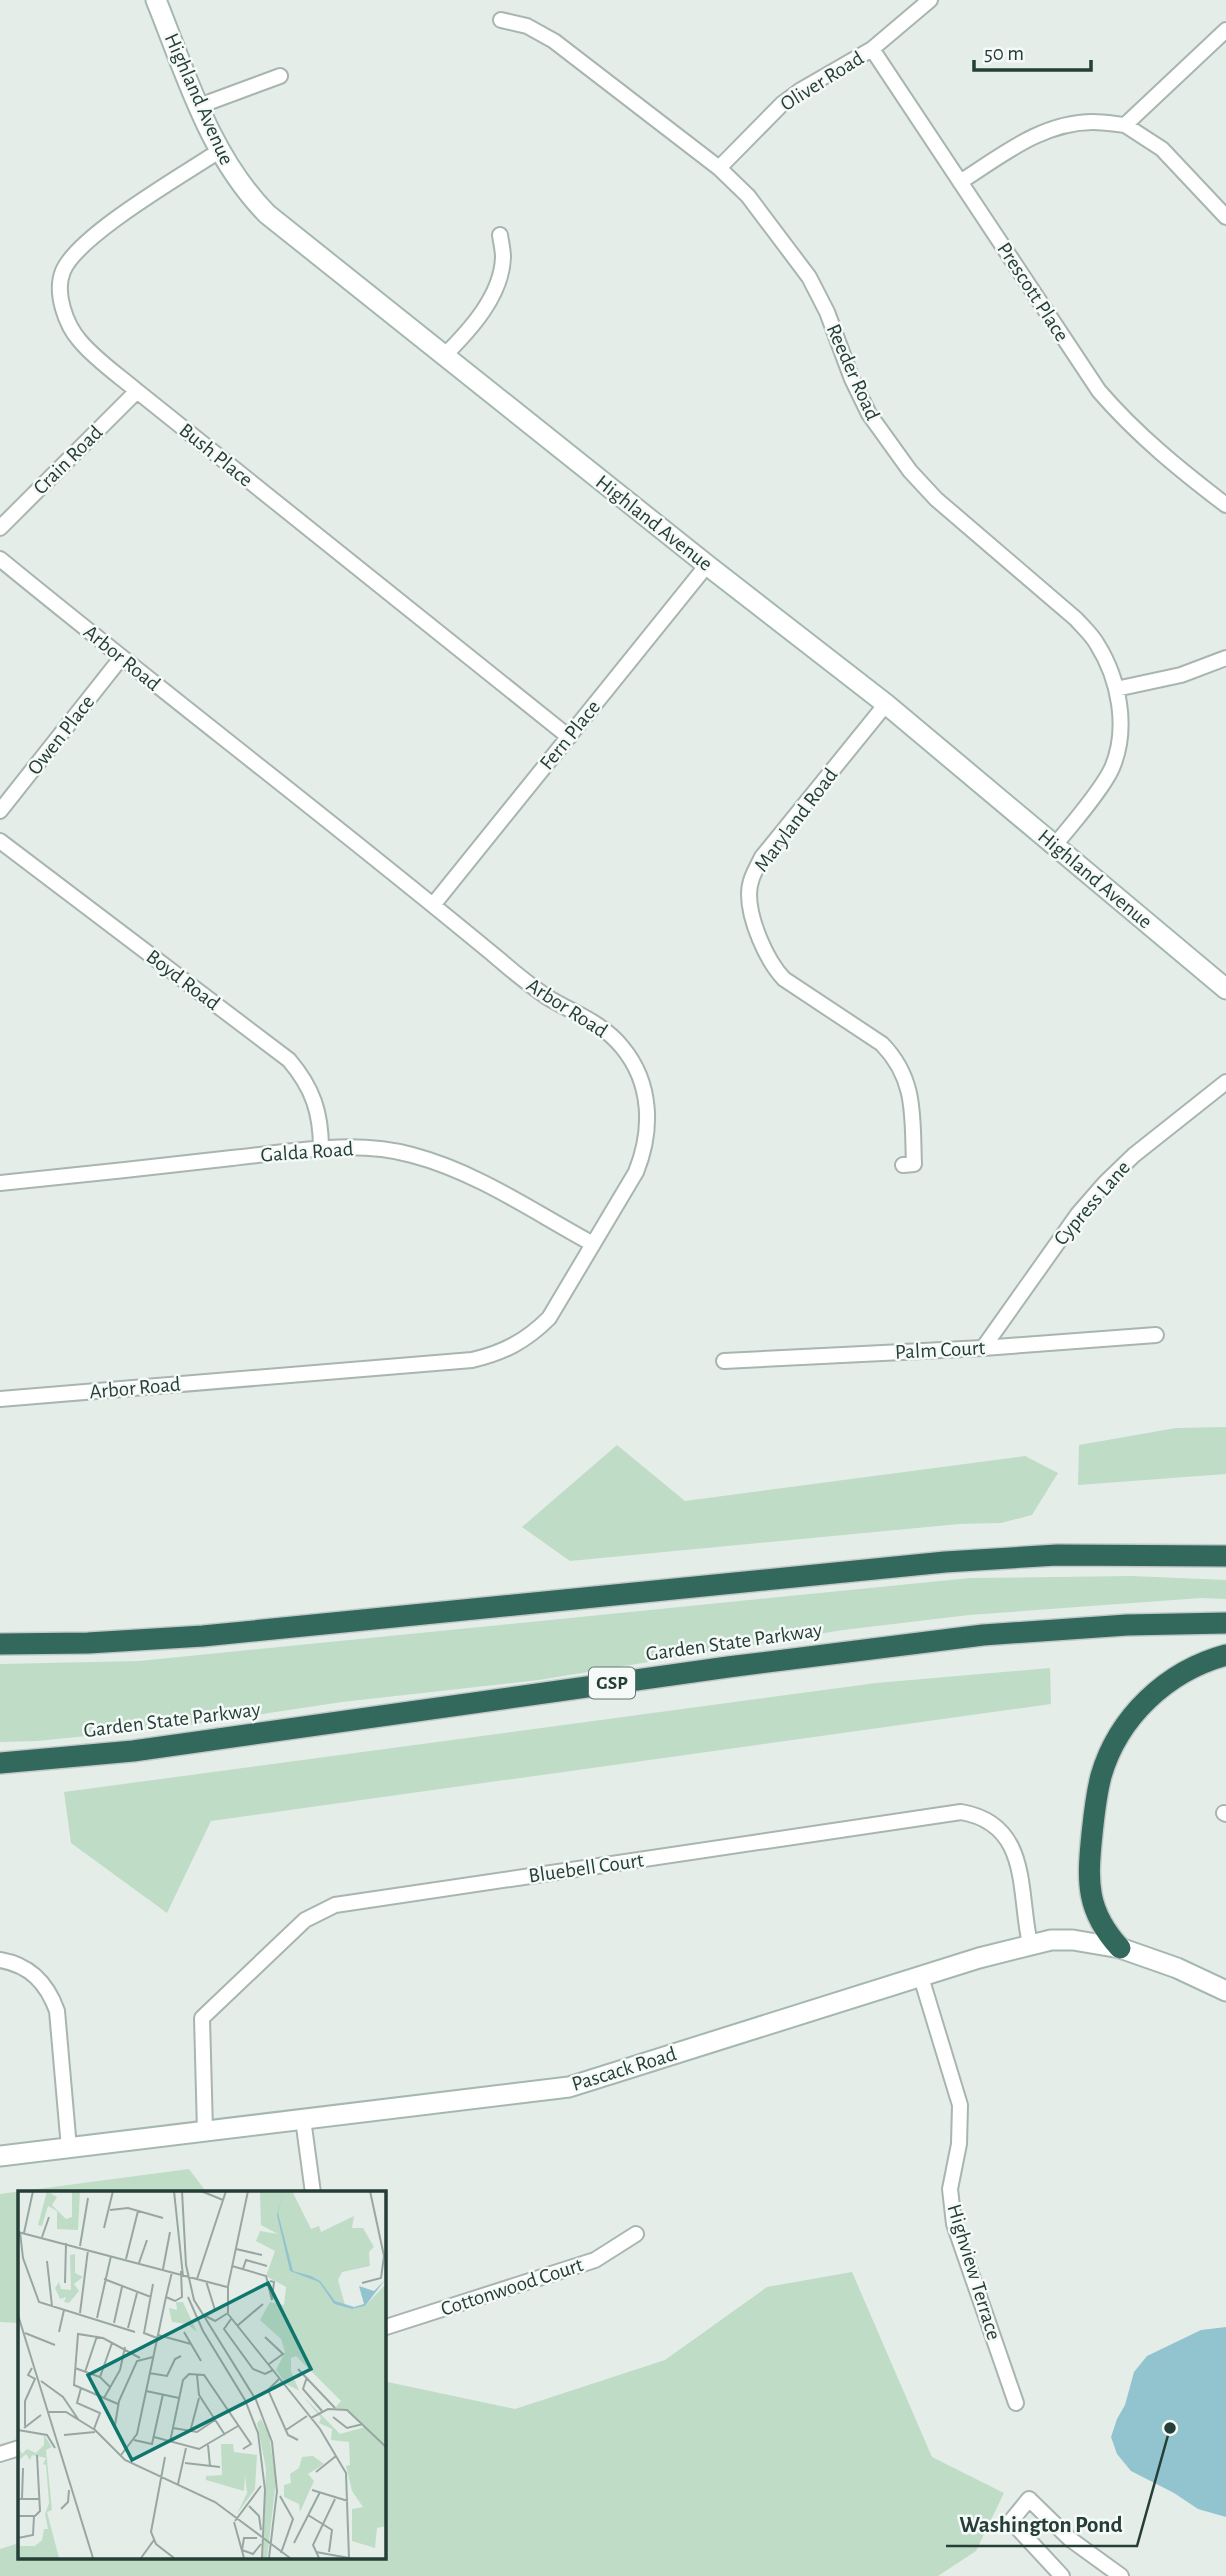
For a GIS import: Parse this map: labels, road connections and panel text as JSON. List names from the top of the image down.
{
  "streets": {
    "highway": ["Garden State Parkway", "GSP"],
    "street": [
      "Oliver Road",
      "Highland Avenue",
      "Prescott Place",
      "Reeder Road",
      "Bush Place",
      "Crain Road",
      "Arbor Road",
      "Owen Place",
      "Fern Place",
      "Maryland Road",
      "Boyd Road",
      "Galda Road",
      "Cypress Lane",
      "Palm Court",
      "Bluebell Court",
      "Pascack Road",
      "Highview Terrace",
      "Cottonwood Court"
    ]
  },
  "crossings": [
    ["Oliver Road", "Prescott Place"],
    ["Oliver Road", "Reeder Road"],
    ["Highland Avenue", "Reeder Road"],
    ["Highland Avenue", "Bush Place"],
    ["Highland Avenue", "Fern Place"],
    ["Highland Avenue", "Maryland Road"],
    ["Bush Place", "Crain Road"],
    ["Bush Place", "Fern Place"],
    ["Arbor Road", "Owen Place"],
    ["Arbor Road", "Fern Place"],
    ["Arbor Road", "Galda Road"],
    ["Boyd Road", "Galda Road"],
    ["Cypress Lane", "Palm Court"],
    ["Bluebell Court", "Pascack Road"],
    ["Pascack Road", "Highview Terrace"]
  ],
  "places": ["Washington Pond"],
  "scale_bar": "50 m"
}
